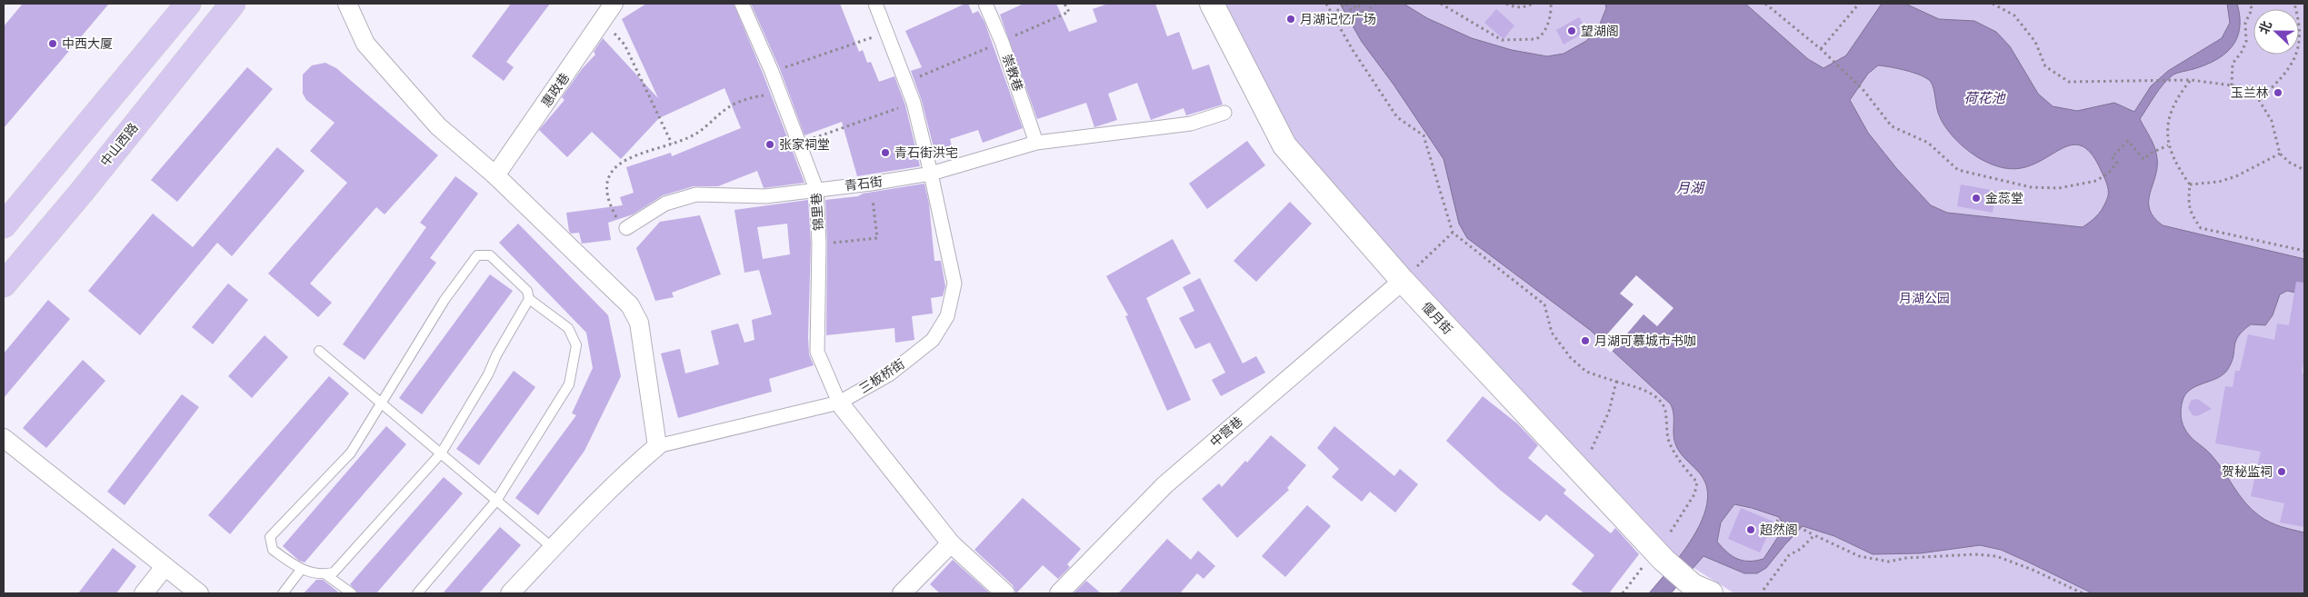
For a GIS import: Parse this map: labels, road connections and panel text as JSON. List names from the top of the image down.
{
  "streets": {
    "main road": ["中山西路"],
    "street": [
      "崇教巷",
      "惠政巷",
      "青石街",
      "锦里巷",
      "偃月街",
      "三板桥街",
      "中营巷"
    ]
  },
  "crossings": [
    ["崇教巷", "青石街"],
    ["青石街", "锦里巷"],
    ["青石街", "三板桥街"],
    ["锦里巷", "三板桥街"],
    ["偃月街", "中营巷"]
  ],
  "water": ["荷花池", "月湖"],
  "parks": ["月湖公园"],
  "places": [
    "月湖记忆广场",
    "望湖阁",
    "中西大厦",
    "玉兰林",
    "张家祠堂",
    "青石街洪宅",
    "金蕊堂",
    "月湖可慕城市书咖",
    "贺秘监祠",
    "超然阁"
  ],
  "north": "left"
}
